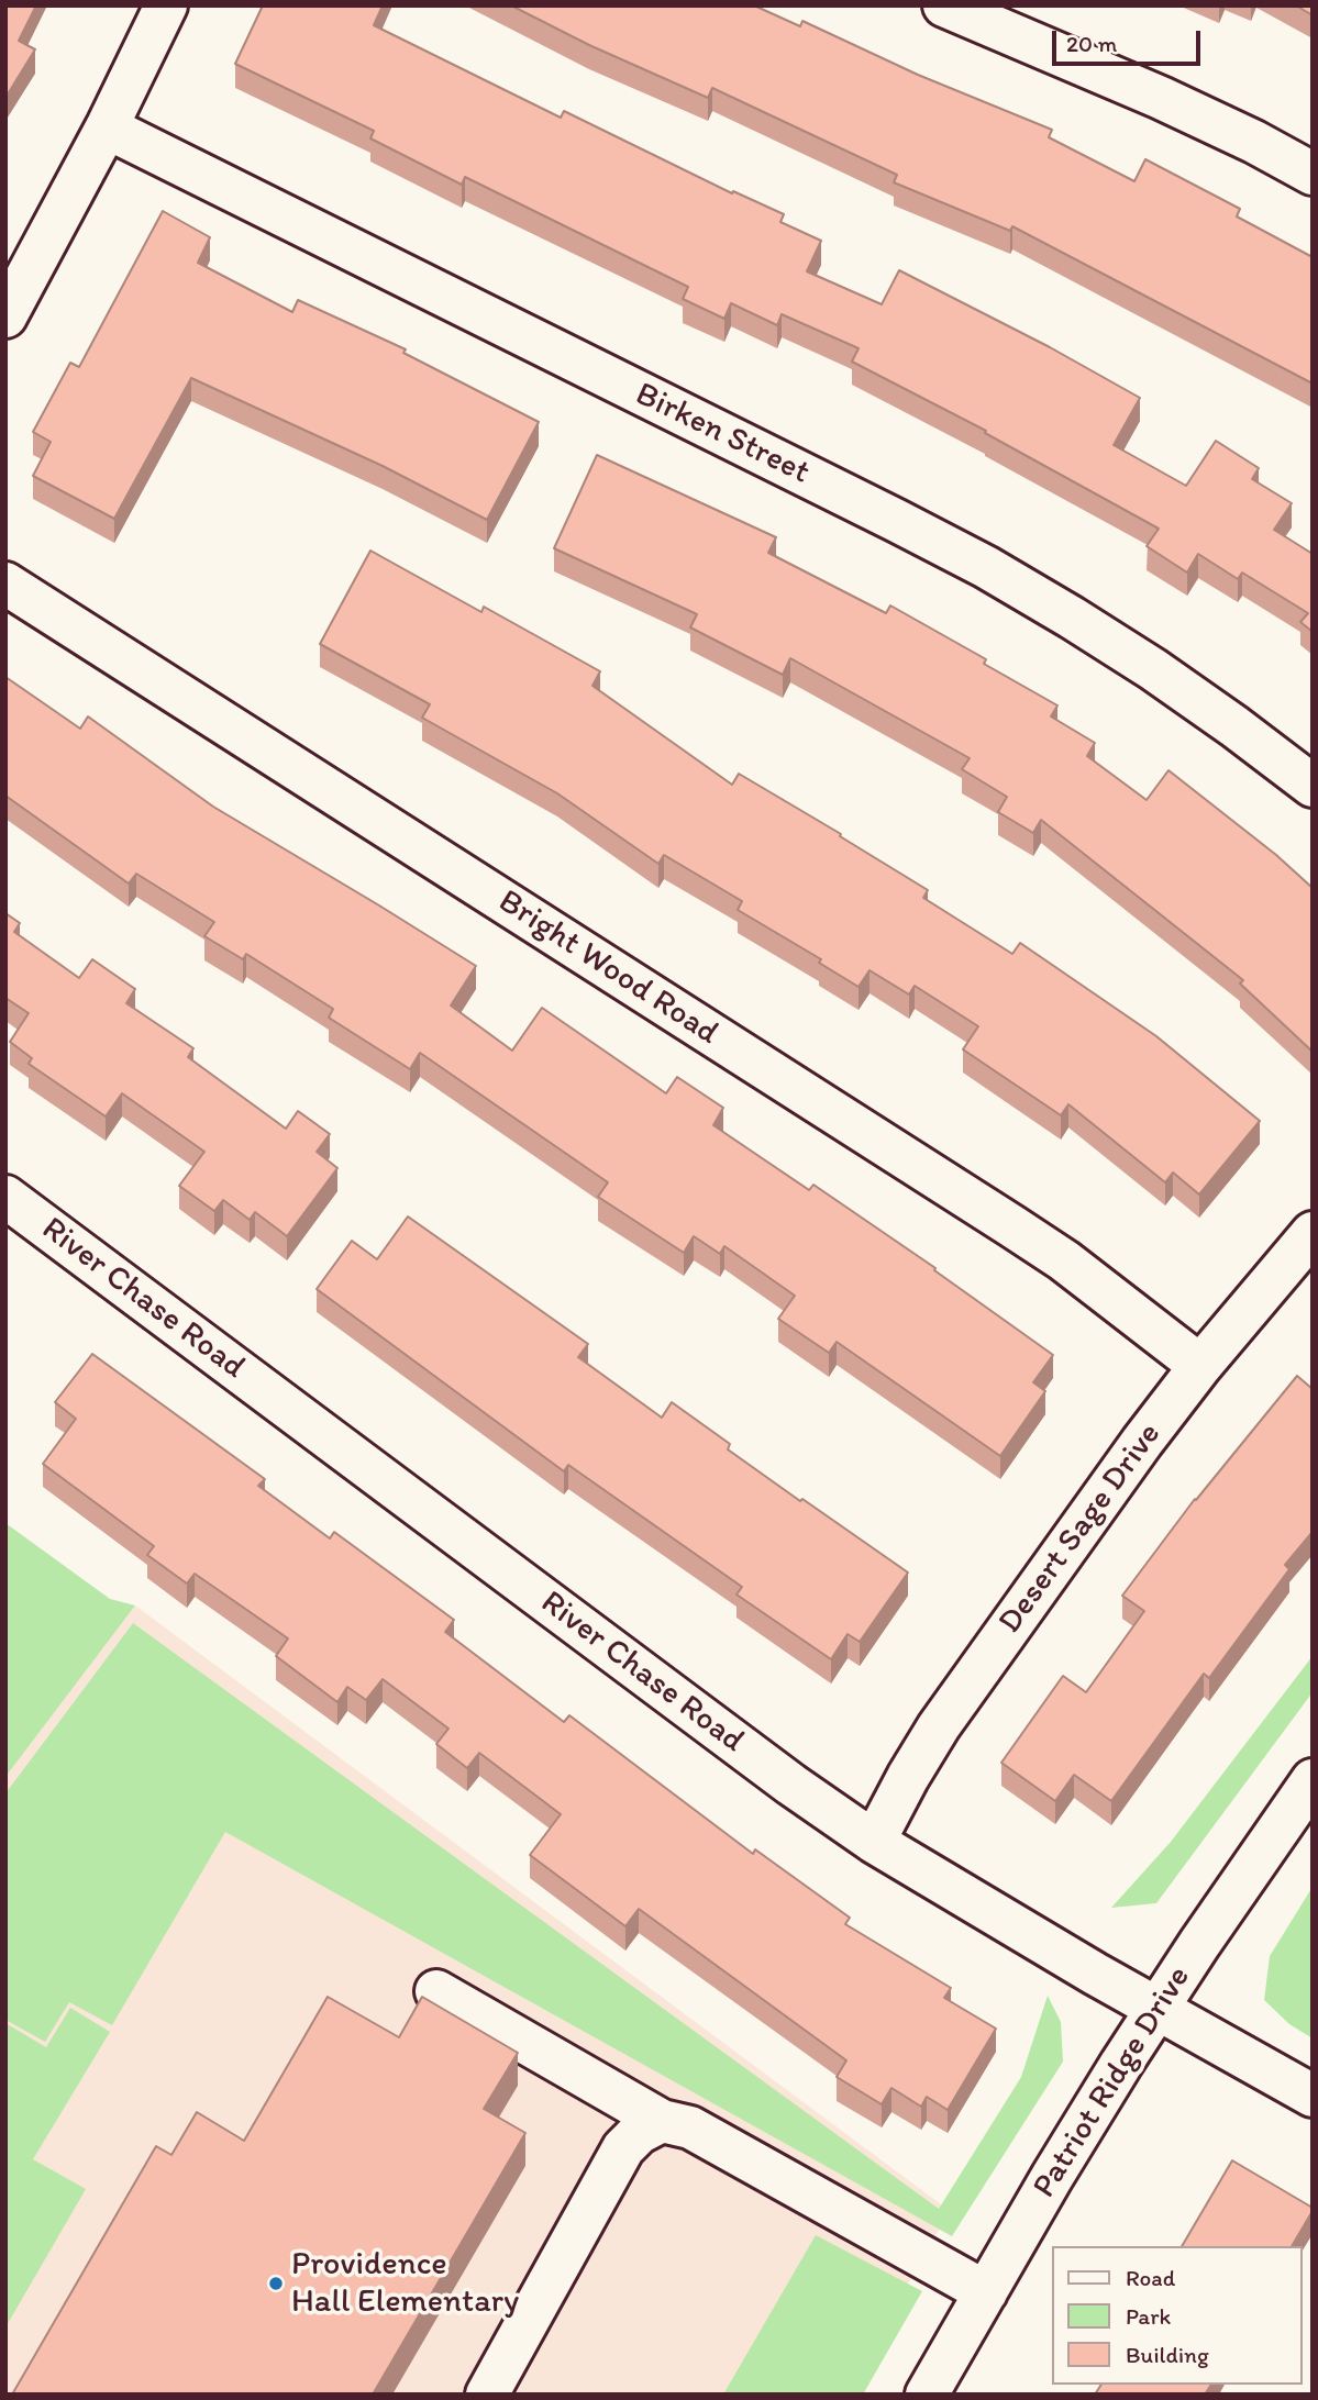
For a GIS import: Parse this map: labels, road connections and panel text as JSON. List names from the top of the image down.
{
  "streets": {
    "street": [
      "Birken Street",
      "Bright Wood Road",
      "River Chase Road",
      "Desert Sage Drive",
      "Patriot Ridge Drive"
    ]
  },
  "crossings": [
    ["Bright Wood Road", "Desert Sage Drive"],
    ["River Chase Road", "Desert Sage Drive"],
    ["River Chase Road", "Patriot Ridge Drive"]
  ],
  "places": ["Providence Hall Elementary"],
  "legend": ["Road", "Park", "Building"],
  "scale_bar": "20 m"
}
